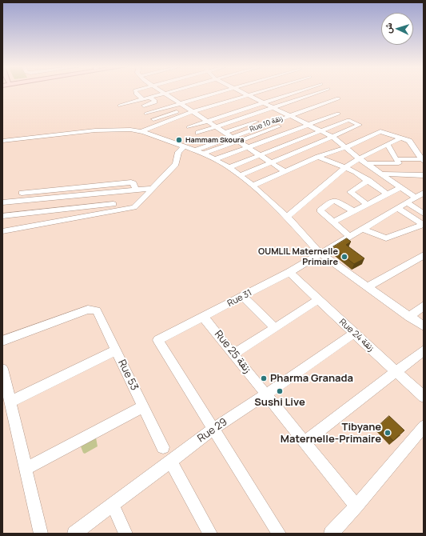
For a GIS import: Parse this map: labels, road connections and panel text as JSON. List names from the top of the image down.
{
  "streets": {
    "street": [
      "Rue 10 زنقة",
      "Rue 31",
      "Rue 24 زنقة",
      "Rue 25 زنقة",
      "Rue 53",
      "Rue 29"
    ]
  },
  "crossings": [
    ["Rue 31", "Rue 24 زنقة"],
    ["Rue 31", "Rue 25 زنقة"],
    ["Rue 31", "Rue 29"],
    ["Rue 24 زنقة", "Rue 29"],
    ["Rue 25 زنقة", "Rue 29"]
  ],
  "places": [
    "Hammam Skoura",
    "OUMLIL Maternelle Primaire",
    "Pharma Granada",
    "Sushi Live",
    "Tibyane Maternelle-Primaire"
  ],
  "north": "left"
}
